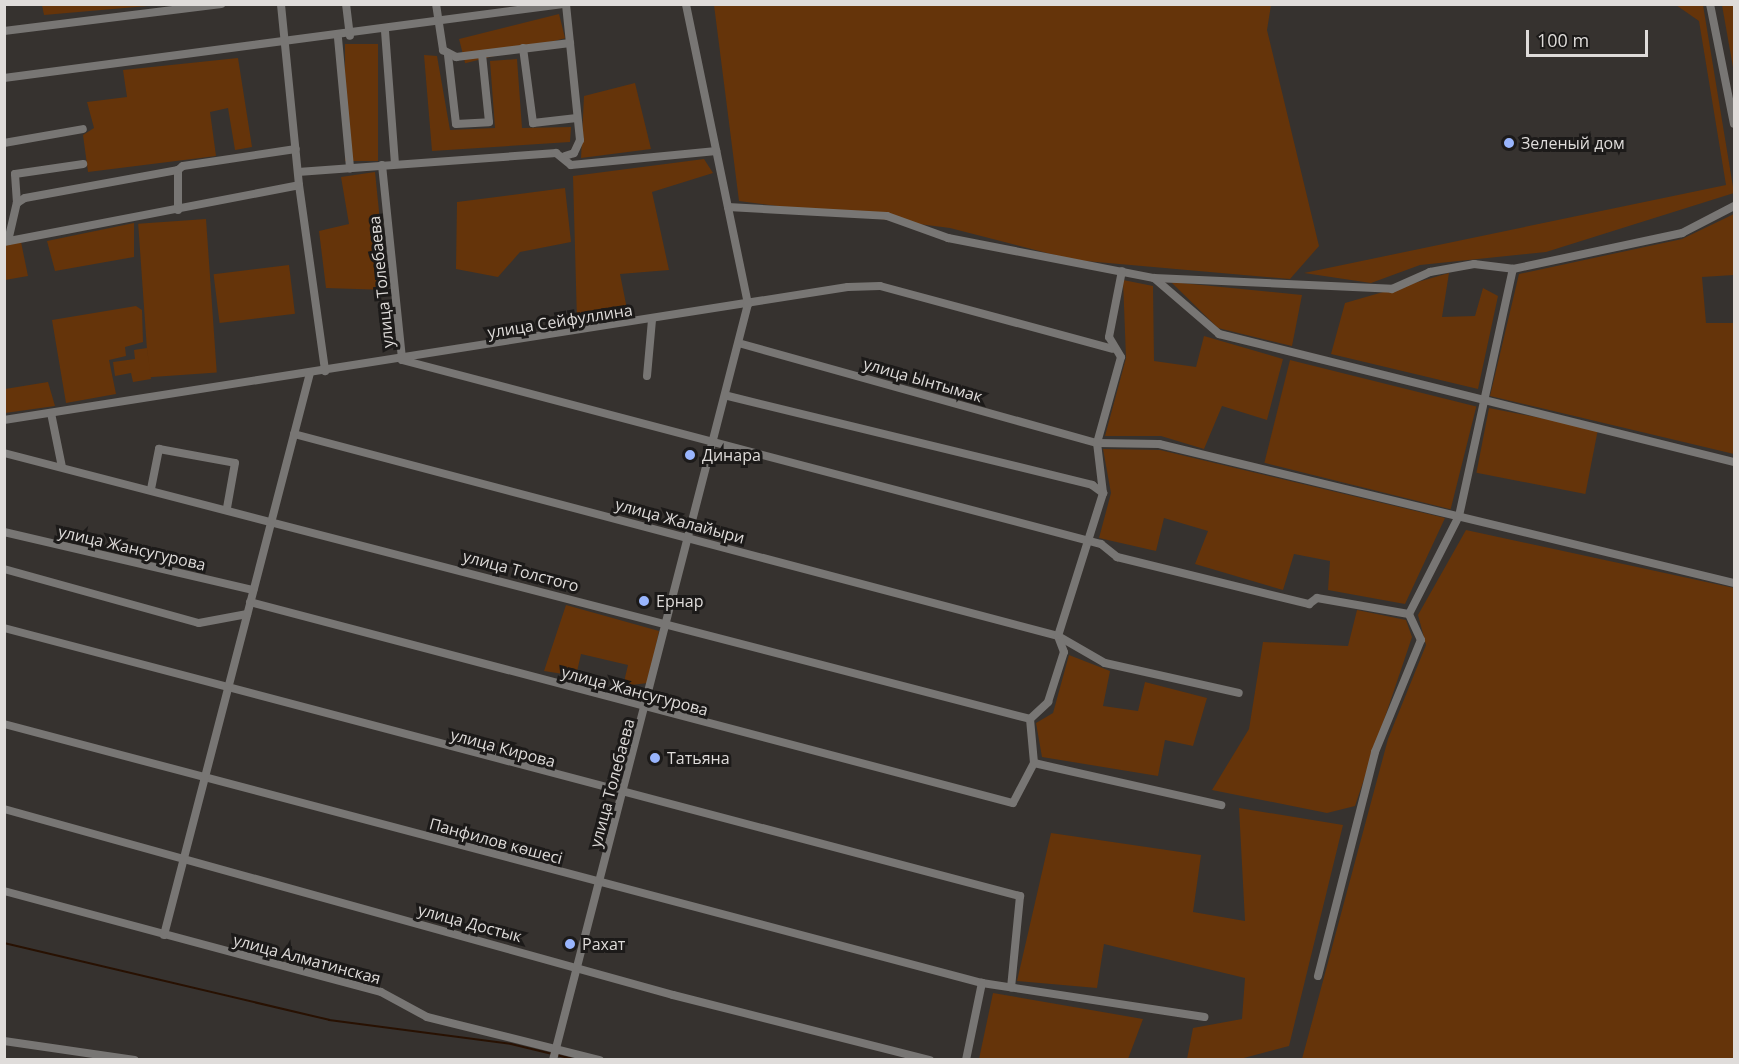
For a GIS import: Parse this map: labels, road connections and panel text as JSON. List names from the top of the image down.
{
  "streets": {
    "street": [
      "улица Толебаева",
      "улица Сейфуллина",
      "улица Ынтымак",
      "улица Жалайыри",
      "улица Жансугурова",
      "улица Толстого",
      "улица Кирова",
      "Панфилов көшесі",
      "улица Достык",
      "улица Алматинская"
    ]
  },
  "crossings": [
    ["улица Толебаева", "улица Сейфуллина"],
    ["улица Толебаева", "улица Ынтымак"],
    ["улица Толебаева", "улица Жалайыри"],
    ["улица Толебаева", "улица Жансугурова"],
    ["улица Толебаева", "улица Толстого"],
    ["улица Толебаева", "улица Кирова"],
    ["улица Толебаева", "Панфилов көшесі"],
    ["улица Толебаева", "улица Достык"],
    ["улица Толебаева", "улица Алматинская"],
    ["улица Кирова", "Панфилов көшесі"]
  ],
  "places": [
    "Зеленый дом",
    "Динара",
    "Ернар",
    "Татьяна",
    "Рахат"
  ],
  "scale_bar": "100 m"
}
